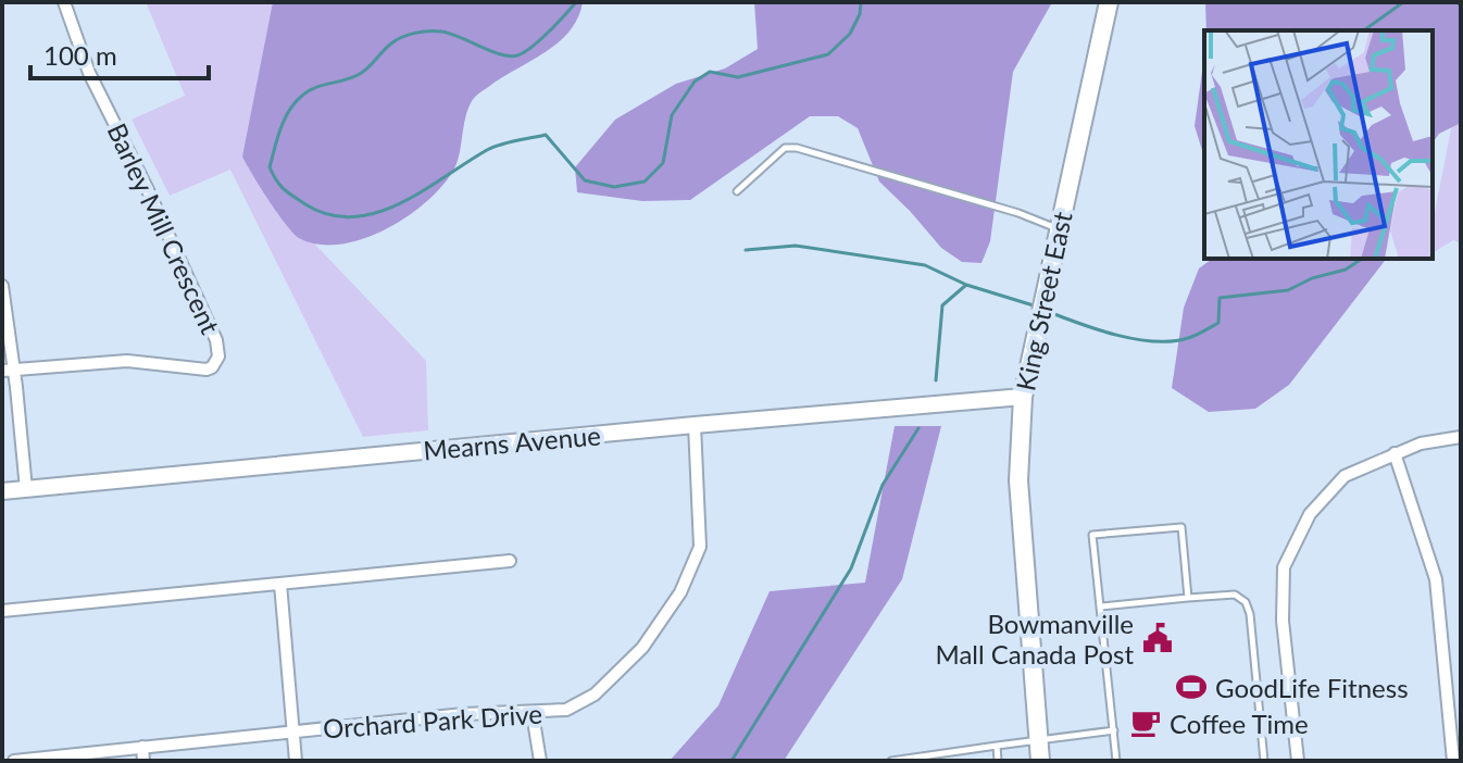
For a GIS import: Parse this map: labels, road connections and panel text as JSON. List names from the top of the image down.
{
  "streets": {
    "main road": ["King Street East"],
    "street": ["Barley Mill Crescent", "Mearns Avenue", "Orchard Park Drive"]
  },
  "crossings": [
    ["King Street East", "Mearns Avenue"],
    ["Mearns Avenue", "Orchard Park Drive"]
  ],
  "places": {
    "public building": ["Bowmanville Mall Canada Post"],
    "sports": ["GoodLife Fitness"],
    "cafe": ["Coffee Time"]
  },
  "scale_bar": "100 m"
}
